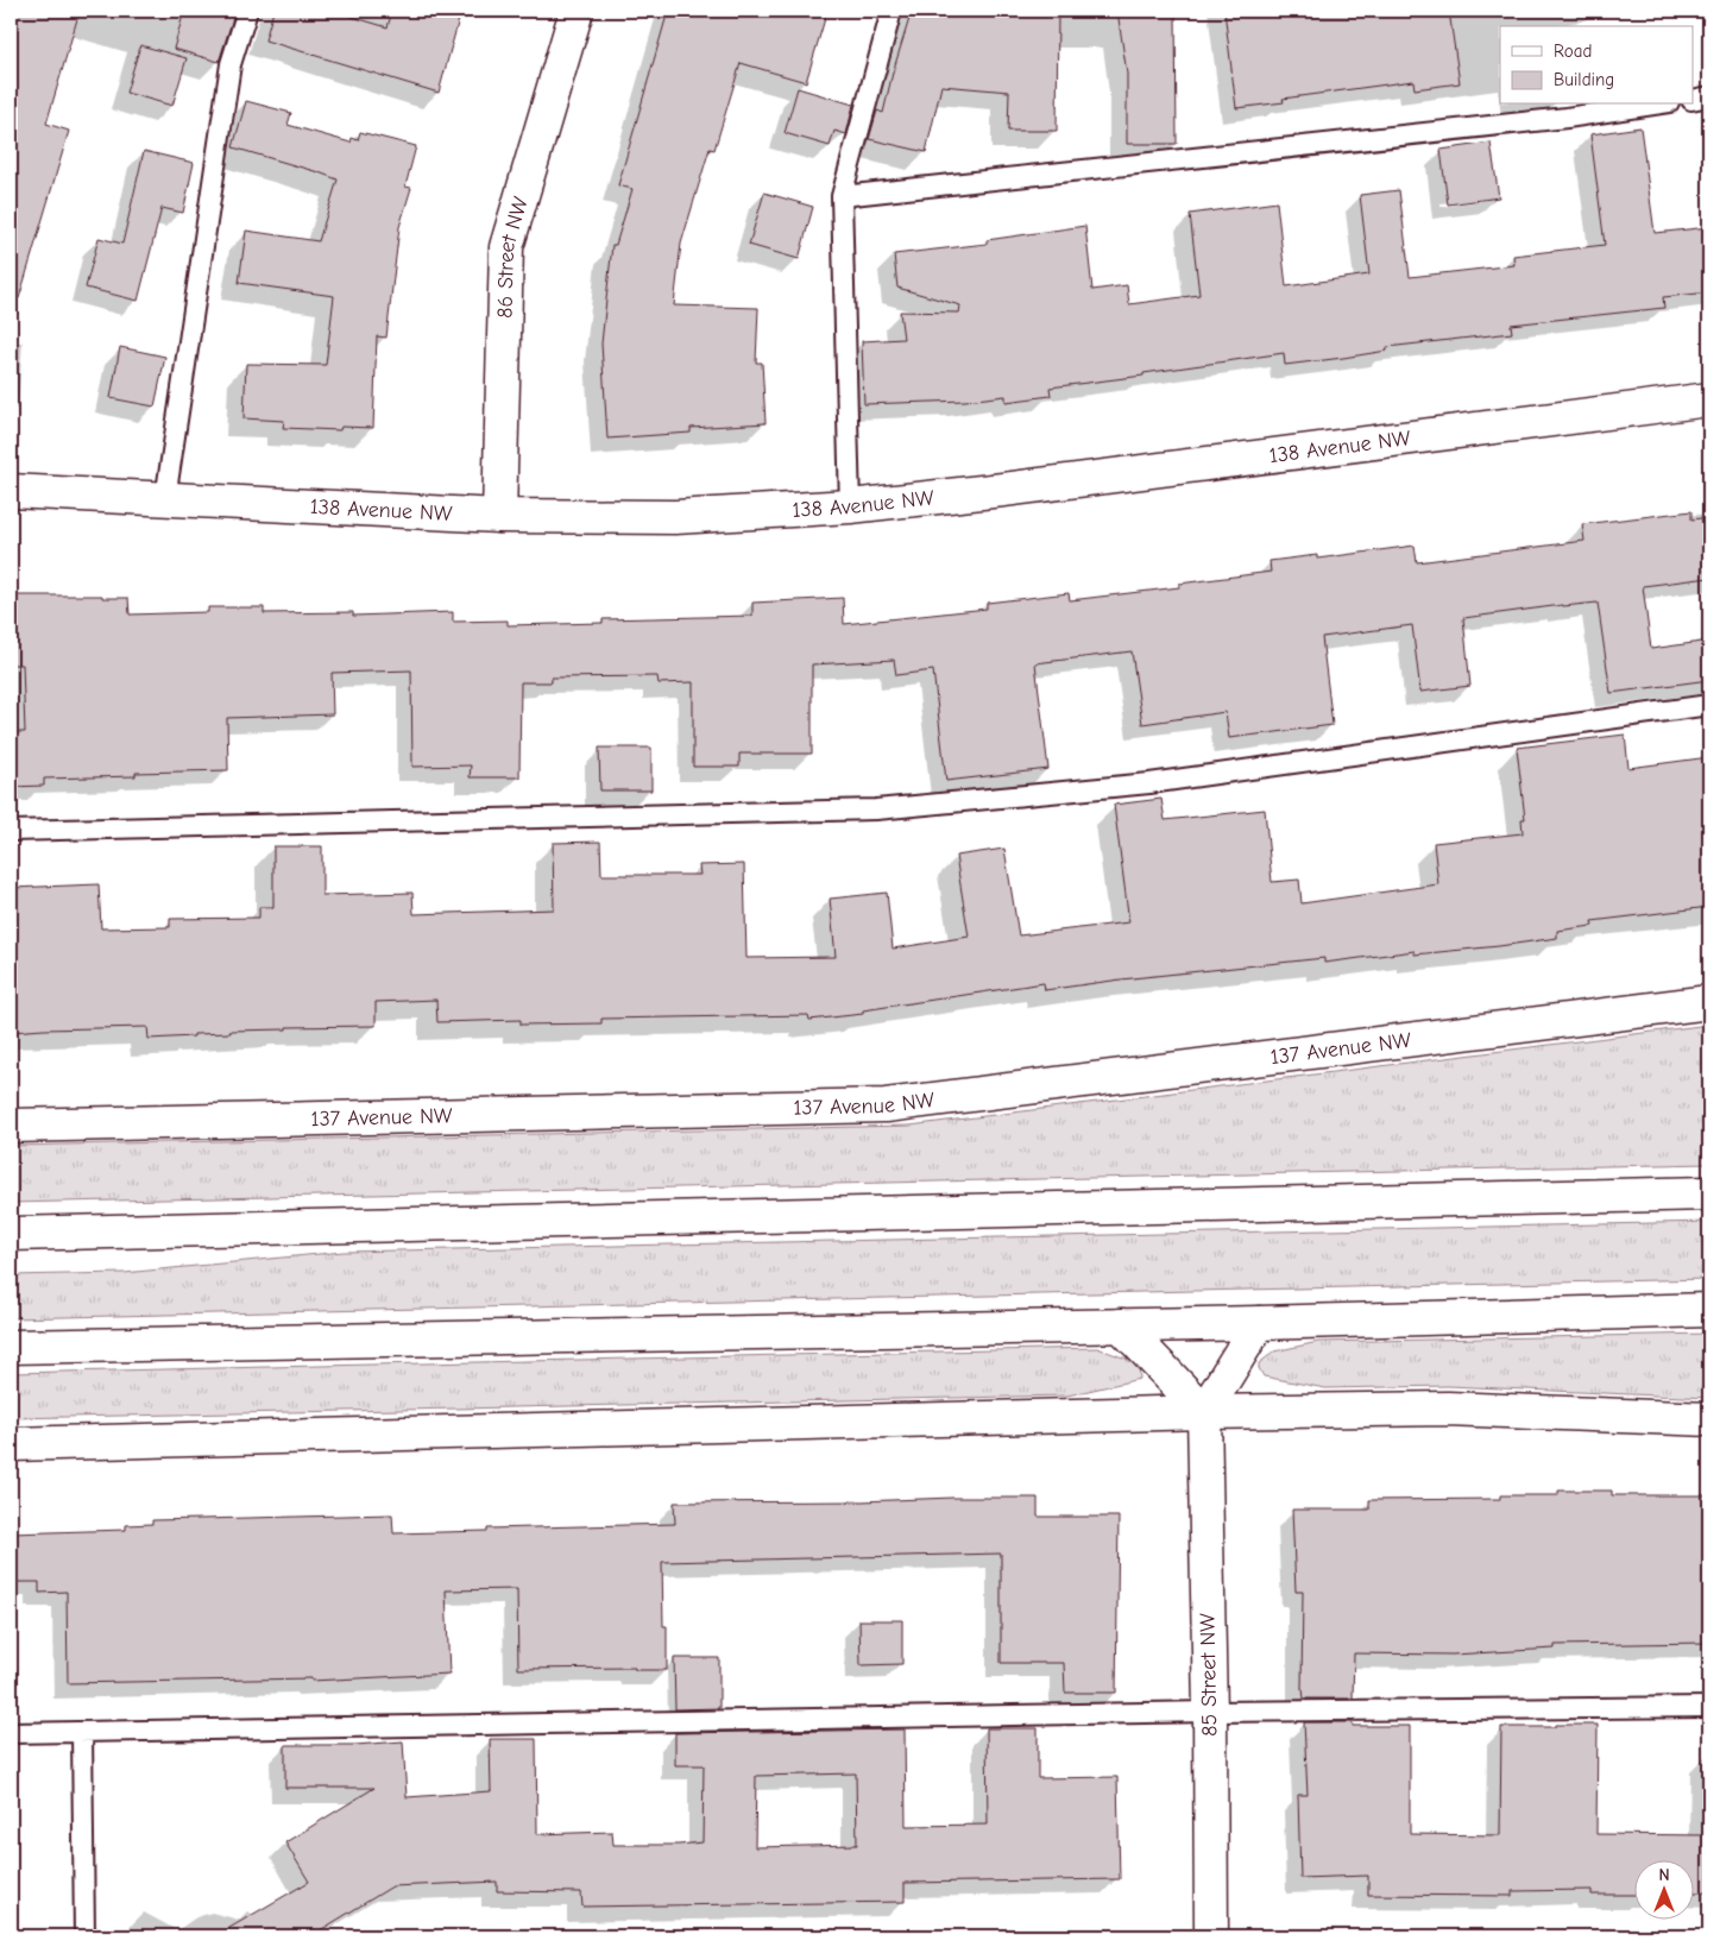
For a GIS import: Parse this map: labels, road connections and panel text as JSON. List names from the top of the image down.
{
  "streets": {
    "street": [
      "86 Street NW",
      "138 Avenue NW",
      "137 Avenue NW",
      "85 Street NW"
    ]
  },
  "crossings": [
    ["86 Street NW", "138 Avenue NW"]
  ],
  "legend": ["Road", "Building"],
  "north": "top"
}
